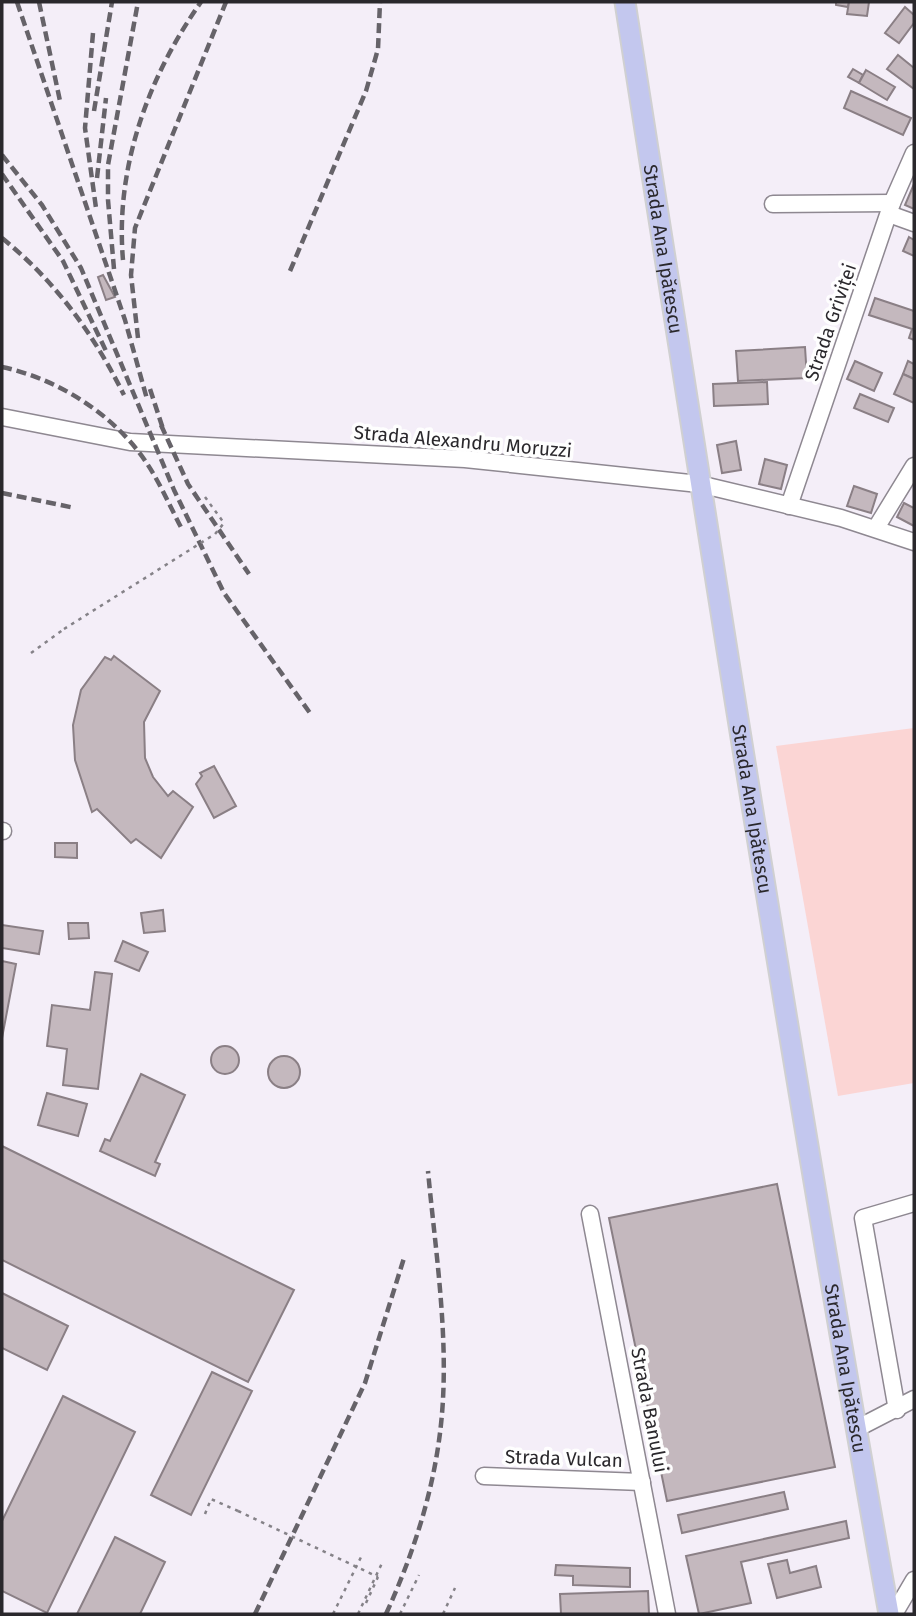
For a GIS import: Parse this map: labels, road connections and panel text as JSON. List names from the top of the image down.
{
  "streets": {
    "main road": ["Strada Ana Ipătescu"],
    "street": [
      "Strada Griviței",
      "Strada Alexandru Moruzzi",
      "Strada Banului",
      "Strada Vulcan"
    ]
  },
  "crossings": [
    ["Strada Ana Ipătescu", "Strada Alexandru Moruzzi"],
    ["Strada Griviței", "Strada Alexandru Moruzzi"],
    ["Strada Banului", "Strada Vulcan"]
  ]
}
